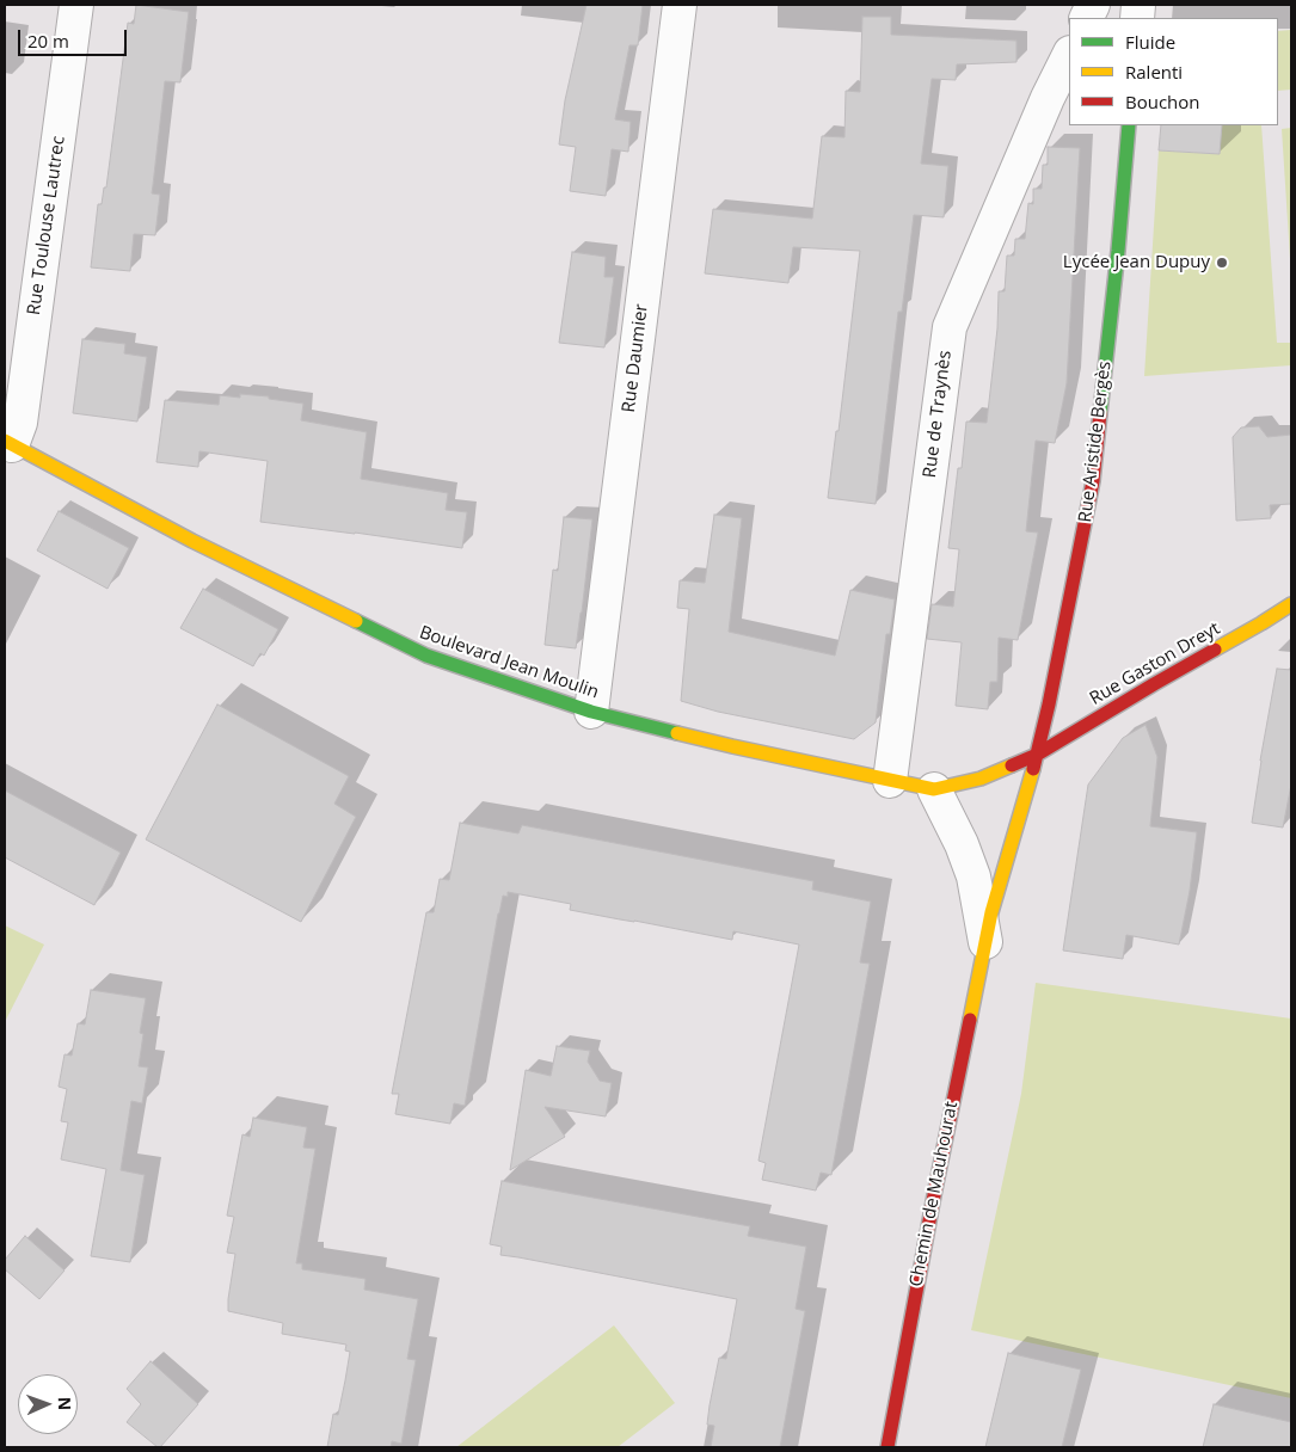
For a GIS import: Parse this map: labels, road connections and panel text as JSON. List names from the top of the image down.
{
  "streets": {
    "street": [
      "Rue Toulouse Lautrec",
      "Rue Daumier",
      "Rue de Traynès",
      "Rue Aristide Bergès",
      "Boulevard Jean Moulin",
      "Rue Gaston Dreyt",
      "Chemin de Mauhourat"
    ]
  },
  "crossings": [
    ["Rue Toulouse Lautrec", "Boulevard Jean Moulin"],
    ["Rue Daumier", "Boulevard Jean Moulin"],
    ["Rue de Traynès", "Boulevard Jean Moulin"],
    ["Rue Aristide Bergès", "Boulevard Jean Moulin"],
    ["Rue Aristide Bergès", "Rue Gaston Dreyt"],
    ["Rue Aristide Bergès", "Chemin de Mauhourat"],
    ["Boulevard Jean Moulin", "Rue Gaston Dreyt"],
    ["Boulevard Jean Moulin", "Chemin de Mauhourat"],
    ["Rue Gaston Dreyt", "Chemin de Mauhourat"]
  ],
  "places": ["Lycée Jean Dupuy"],
  "legend": ["Fluide", "Ralenti", "Bouchon"],
  "scale_bar": "20 m",
  "north": "right"
}
